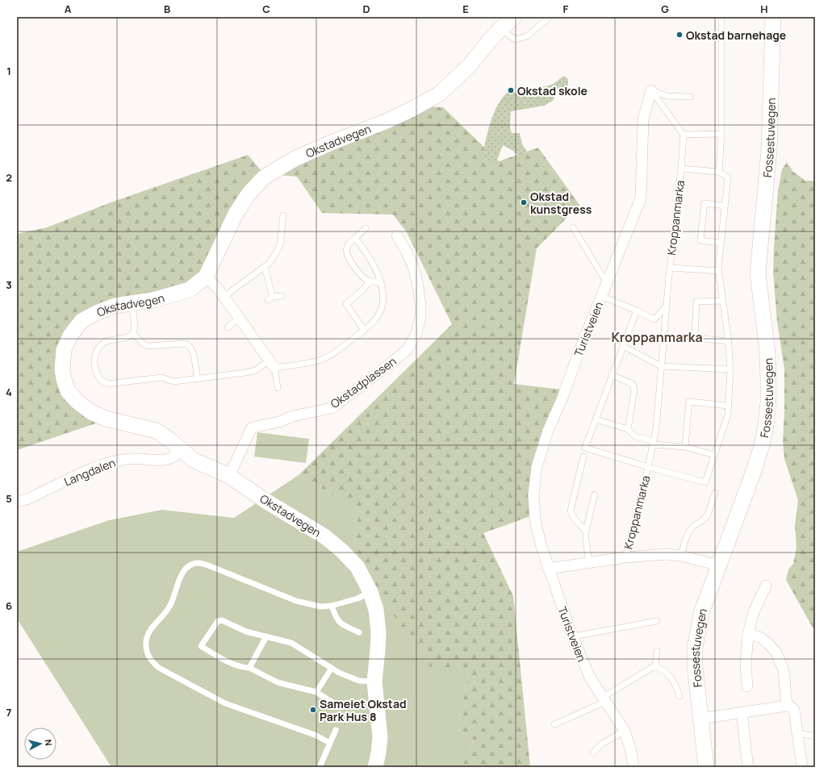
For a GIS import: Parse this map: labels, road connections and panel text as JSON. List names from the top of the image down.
{
  "streets": {
    "street": [
      "Fossestuvegen",
      "Okstadvegen",
      "Turistveien",
      "Okstadplassen",
      "Langdalen"
    ],
    "lane": ["Kroppanmarka"]
  },
  "crossings": [
    ["Okstadvegen", "Okstadplassen"],
    ["Okstadvegen", "Langdalen"]
  ],
  "districts": ["Kroppanmarka"],
  "places": [
    "Okstad barnehage",
    "Okstad skole",
    "Okstad kunstgress",
    "Sameiet Okstad Park Hus 8"
  ],
  "north": "right",
  "grid": {
    "columns": [
      "A",
      "B",
      "C",
      "D",
      "E",
      "F",
      "G",
      "H"
    ],
    "rows": [
      "1",
      "2",
      "3",
      "4",
      "5",
      "6",
      "7"
    ]
  }
}
